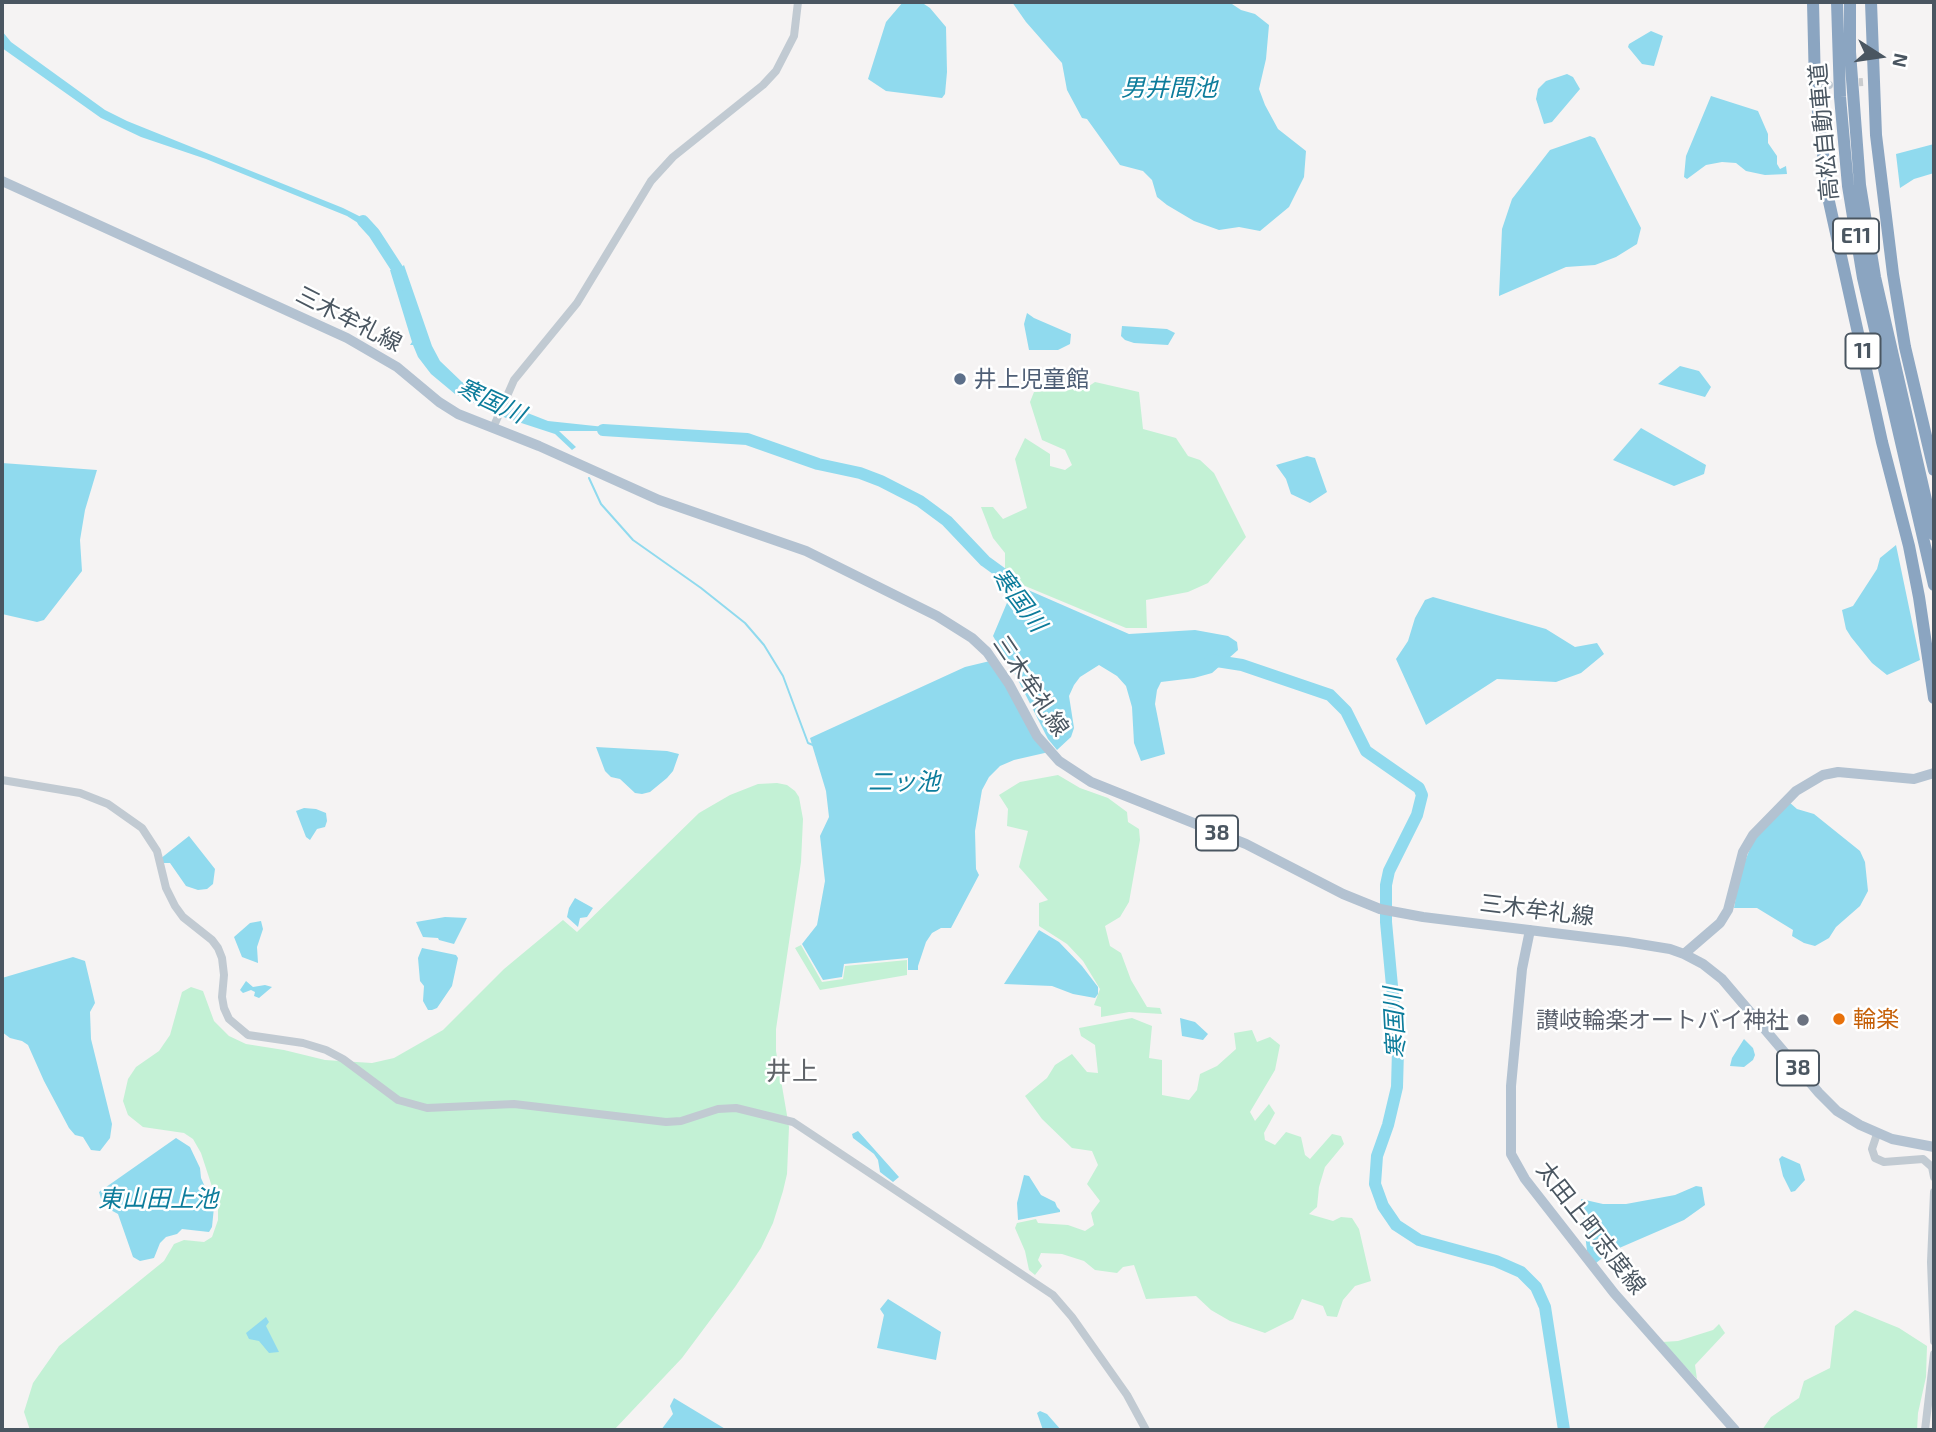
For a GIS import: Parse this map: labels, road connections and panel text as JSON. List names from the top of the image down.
{
  "streets": {
    "highway": ["高松自動車道", "E11", "11"],
    "main road": ["三木牟礼線", "38", "太田上町志度線"]
  },
  "crossings": [
    ["三木牟礼線", "太田上町志度線"]
  ],
  "districts": ["井上"],
  "water": [
    "男井間池",
    "寒国川",
    "二ッ池",
    "東山田上池"
  ],
  "places": ["井上児童館", "輪楽", "讃岐輪楽オートバイ神社"],
  "north": "right"
}
